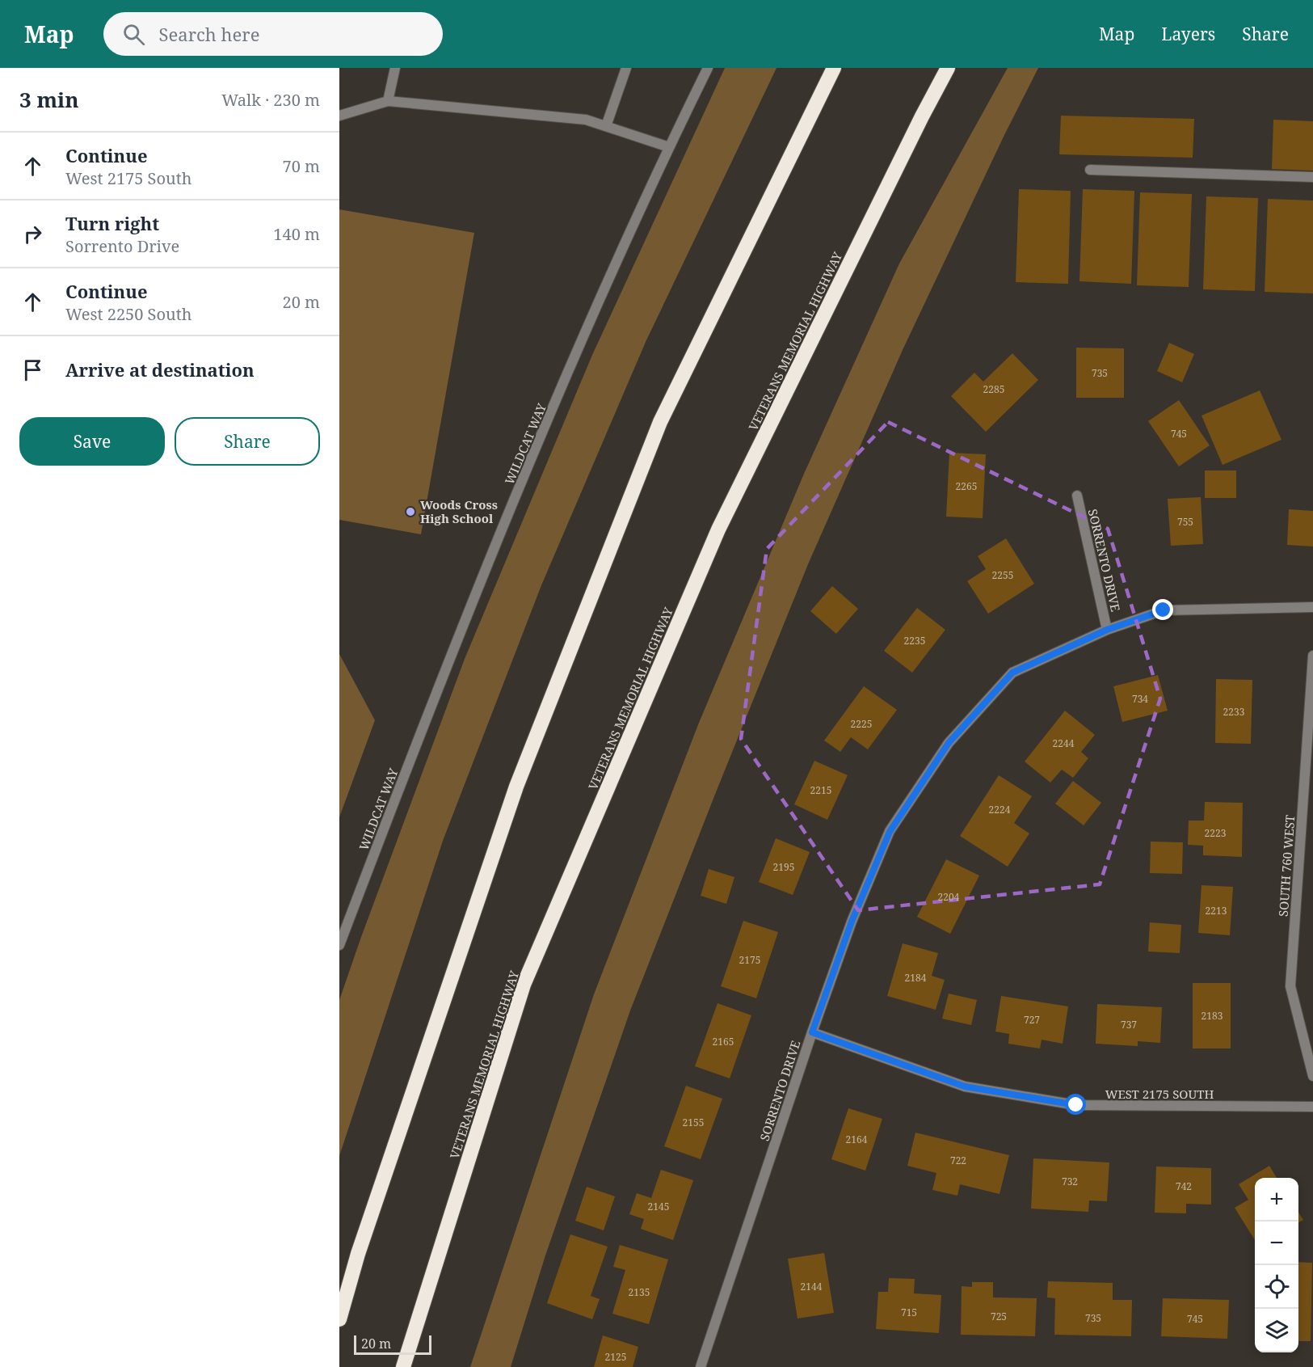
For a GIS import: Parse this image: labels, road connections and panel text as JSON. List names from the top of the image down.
{
  "streets": {
    "highway": ["VETERANS MEMORIAL HIGHWAY"],
    "street": [
      "WILDCAT WAY",
      "SORRENTO DRIVE",
      "SOUTH 760 WEST",
      "WEST 2175 SOUTH"
    ]
  },
  "crossings": [
    ["SORRENTO DRIVE", "WEST 2175 SOUTH"]
  ],
  "places": ["Woods Cross High School"],
  "house_numbers": [
    "735",
    "2285",
    "745",
    "2265",
    "755",
    "2255",
    "2235",
    "734",
    "2233",
    "2225",
    "2244",
    "2215",
    "2224",
    "2223",
    "2195",
    "2204",
    "2213",
    "2175",
    "2184",
    "2183",
    "727",
    "737",
    "2165",
    "2155",
    "2164",
    "722",
    "732",
    "742",
    "2145",
    "2144",
    "2135",
    "715",
    "725",
    "735",
    "745",
    "2125"
  ],
  "scale_bar": "20 m",
  "page": {
    "header": "Map",
    "search": "Search here",
    "nav": ["Map", "Layers", "Share"],
    "heading": ["3 min", "Walk · 230 m"],
    "list": [
      ["Continue", "West 2175 South", "70 m"],
      ["Turn right", "Sorrento Drive", "140 m"],
      ["Continue", "West 2250 South", "20 m"],
      "Arrive at destination"
    ],
    "buttons": ["Save", "Share"],
    "map_buttons": ["+", "−"],
    "scale": "20 m"
  }
}
